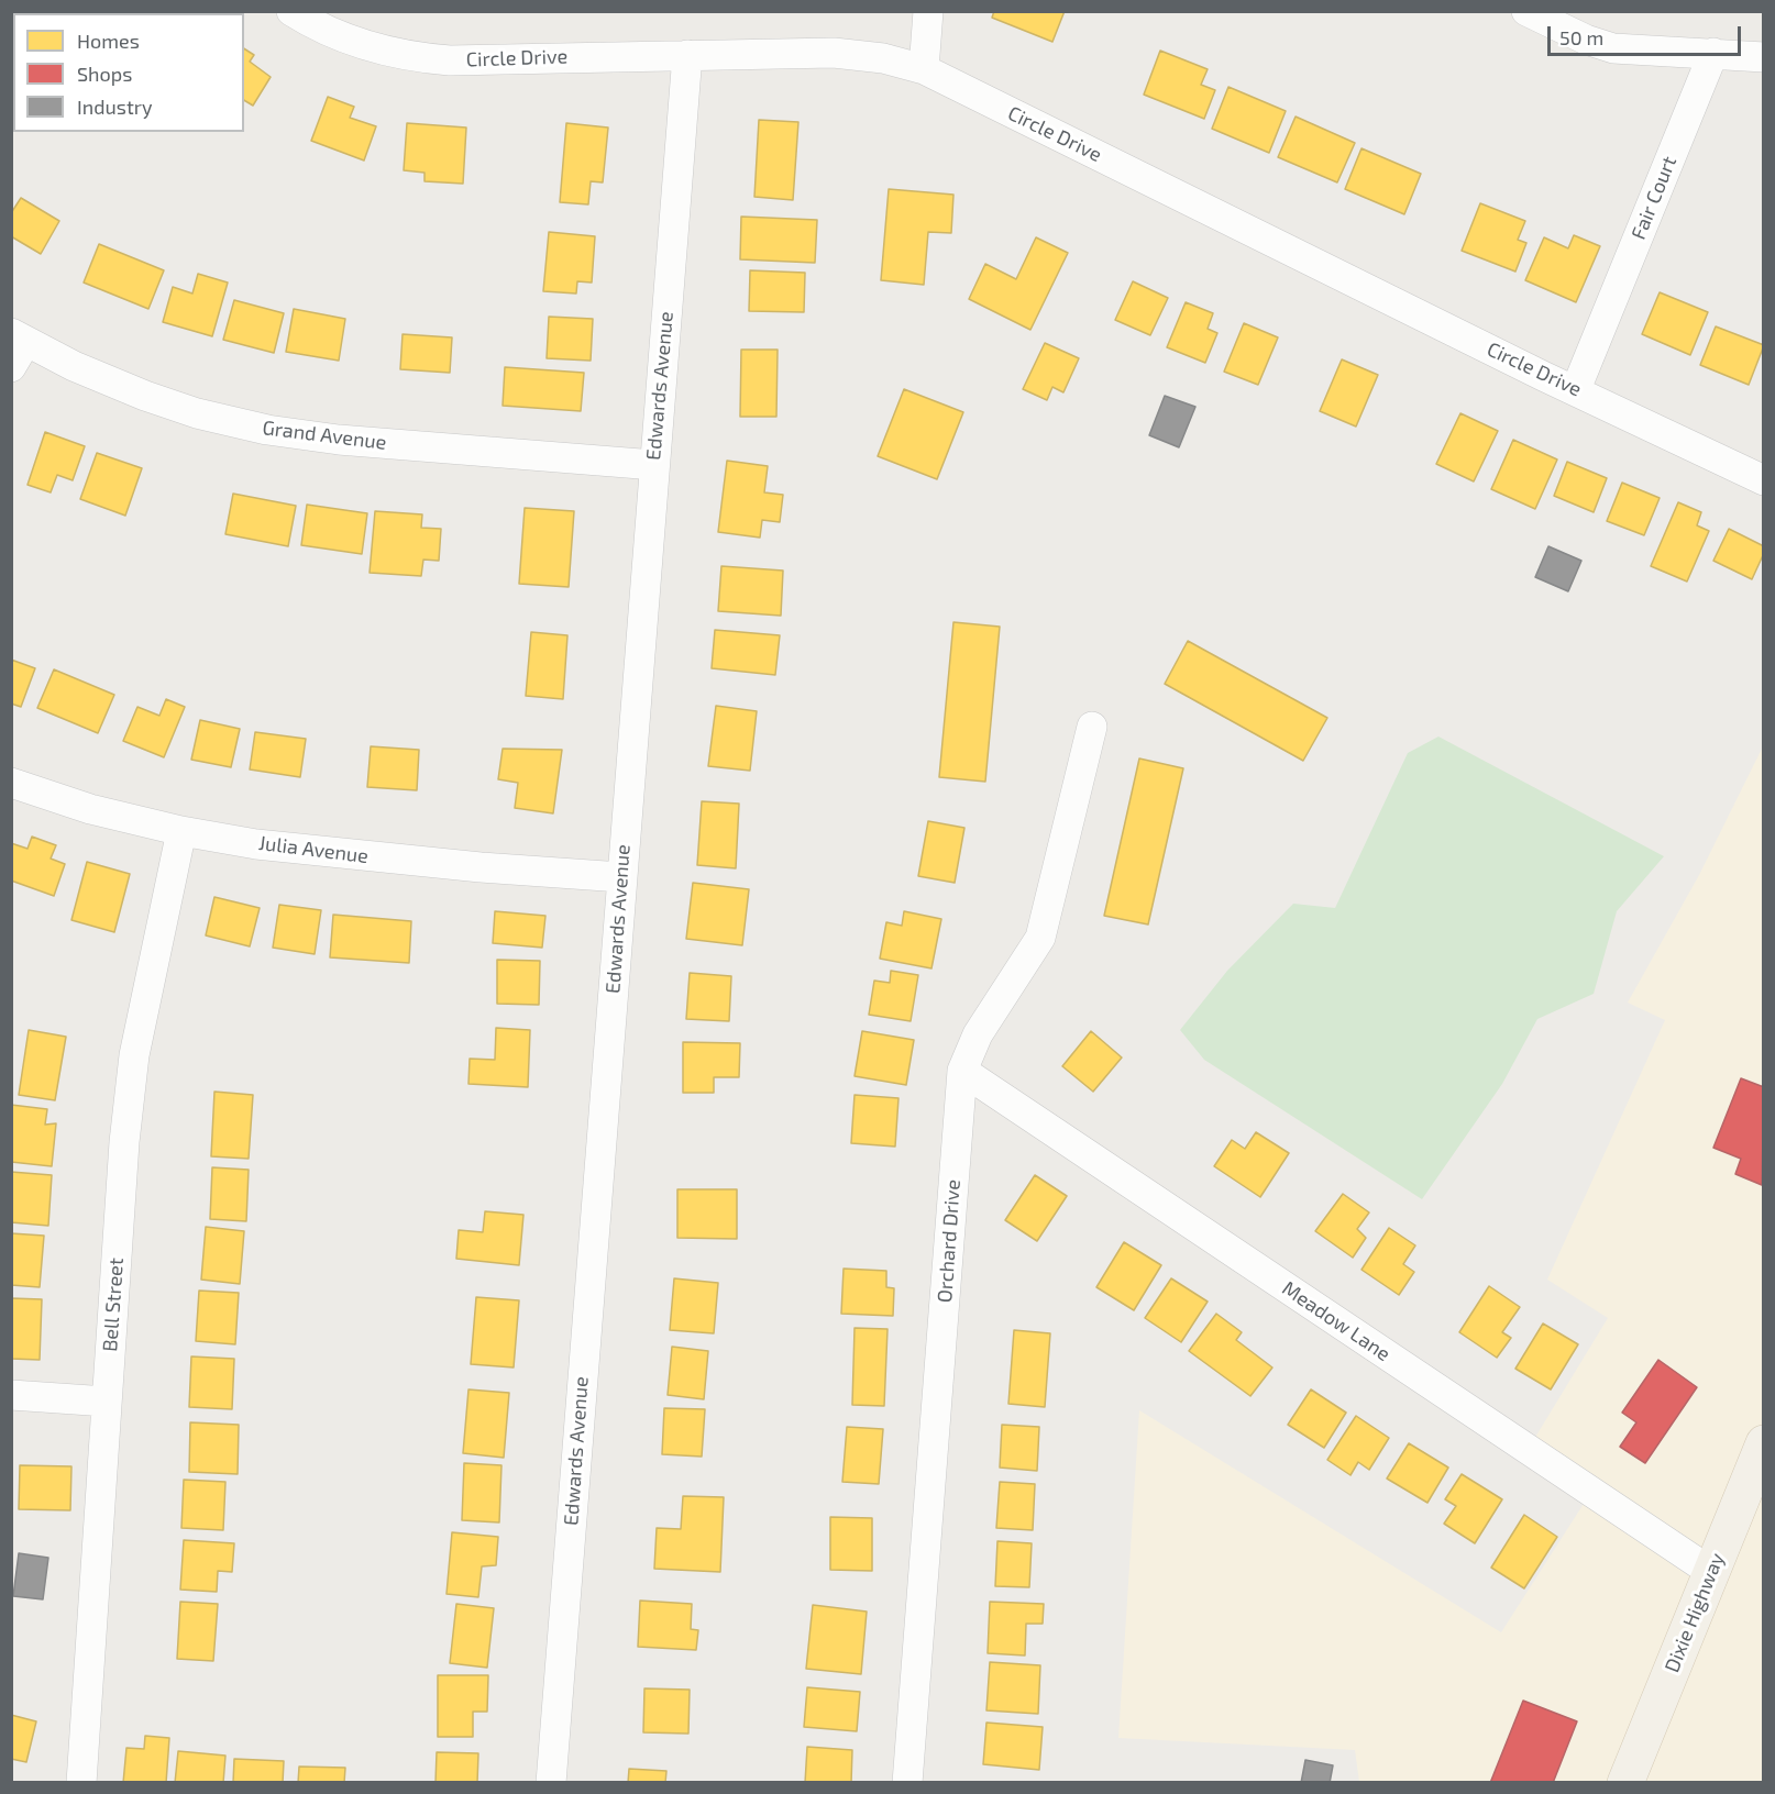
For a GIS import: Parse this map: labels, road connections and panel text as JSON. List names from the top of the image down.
{
  "streets": {
    "main road": ["Dixie Highway"],
    "street": [
      "Circle Drive",
      "Fair Court",
      "Edwards Avenue",
      "Grand Avenue",
      "Julia Avenue",
      "Orchard Drive",
      "Bell Street",
      "Meadow Lane"
    ]
  },
  "crossings": [
    ["Circle Drive", "Fair Court"],
    ["Circle Drive", "Edwards Avenue"],
    ["Edwards Avenue", "Grand Avenue"],
    ["Edwards Avenue", "Julia Avenue"],
    ["Julia Avenue", "Bell Street"],
    ["Orchard Drive", "Meadow Lane"],
    ["Meadow Lane", "Dixie Highway"]
  ],
  "legend": ["Homes", "Shops", "Industry"],
  "scale_bar": "50 m"
}
